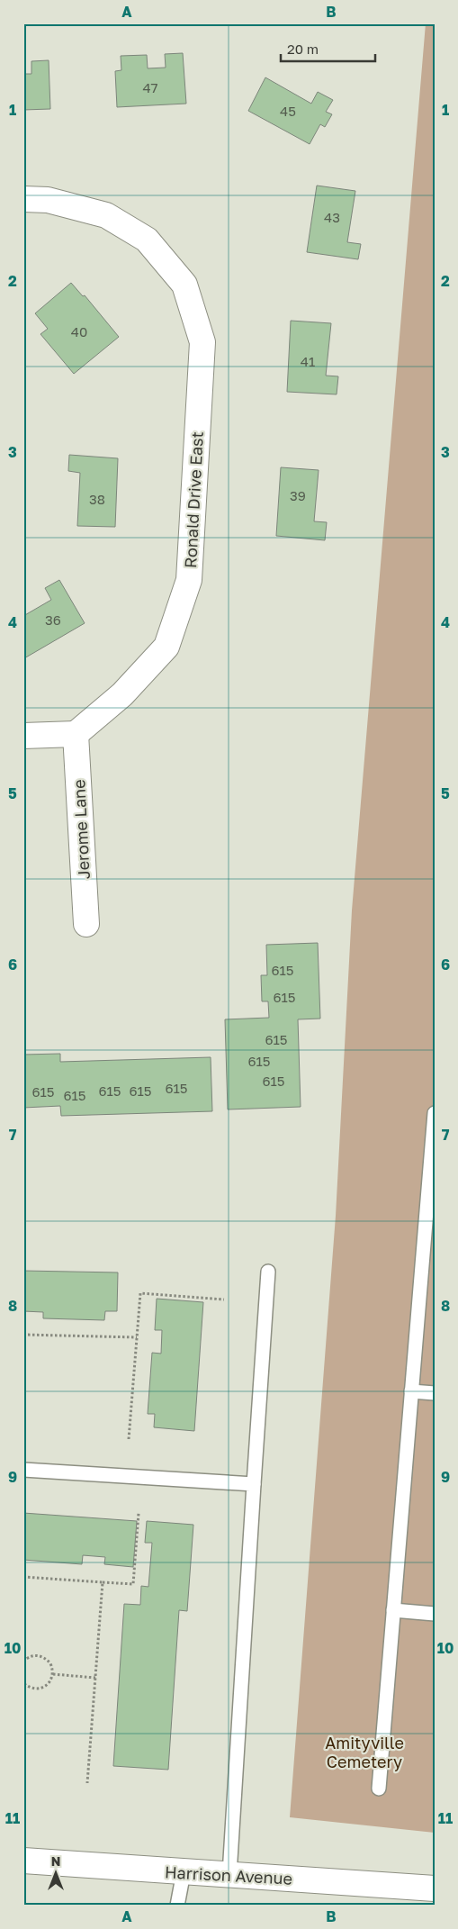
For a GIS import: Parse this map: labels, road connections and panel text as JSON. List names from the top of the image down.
{
  "streets": {
    "street": ["Ronald Drive East", "Jerome Lane", "Harrison Avenue"]
  },
  "crossings": [
    ["Ronald Drive East", "Jerome Lane"]
  ],
  "parks": ["Amityville Cemetery"],
  "house_numbers": [
    "47",
    "45",
    "43",
    "40",
    "41",
    "39",
    "38",
    "36",
    "615",
    "615",
    "615",
    "615",
    "615",
    "615",
    "615",
    "615",
    "615",
    "615"
  ],
  "scale_bar": "20 m",
  "north": "top",
  "grid": {
    "columns": ["A", "B"],
    "rows": [
      "1",
      "2",
      "3",
      "4",
      "5",
      "6",
      "7",
      "8",
      "9",
      "10",
      "11"
    ]
  }
}
